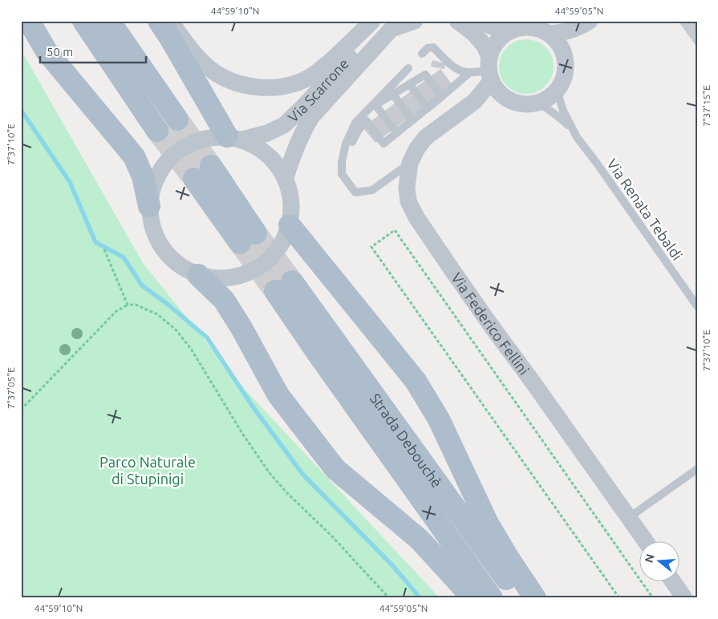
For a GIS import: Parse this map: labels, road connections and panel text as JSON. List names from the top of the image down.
{
  "streets": {
    "main road": ["Strada Debouchè"],
    "street": ["Via Scarrone", "Via Federico Fellini"],
    "lane": ["Via Renata Tebaldi"]
  },
  "crossings": [
    ["Via Renata Tebaldi", "Via Federico Fellini"]
  ],
  "parks": ["Parco Naturale di Stupinigi"],
  "scale_bar": "50 m",
  "north": "left",
  "coordinates": [
    "44°59'10\"N",
    "44°59'05\"N",
    "7°37'15\"E",
    "7°37'10\"E",
    "7°37'05\"E"
  ]
}
